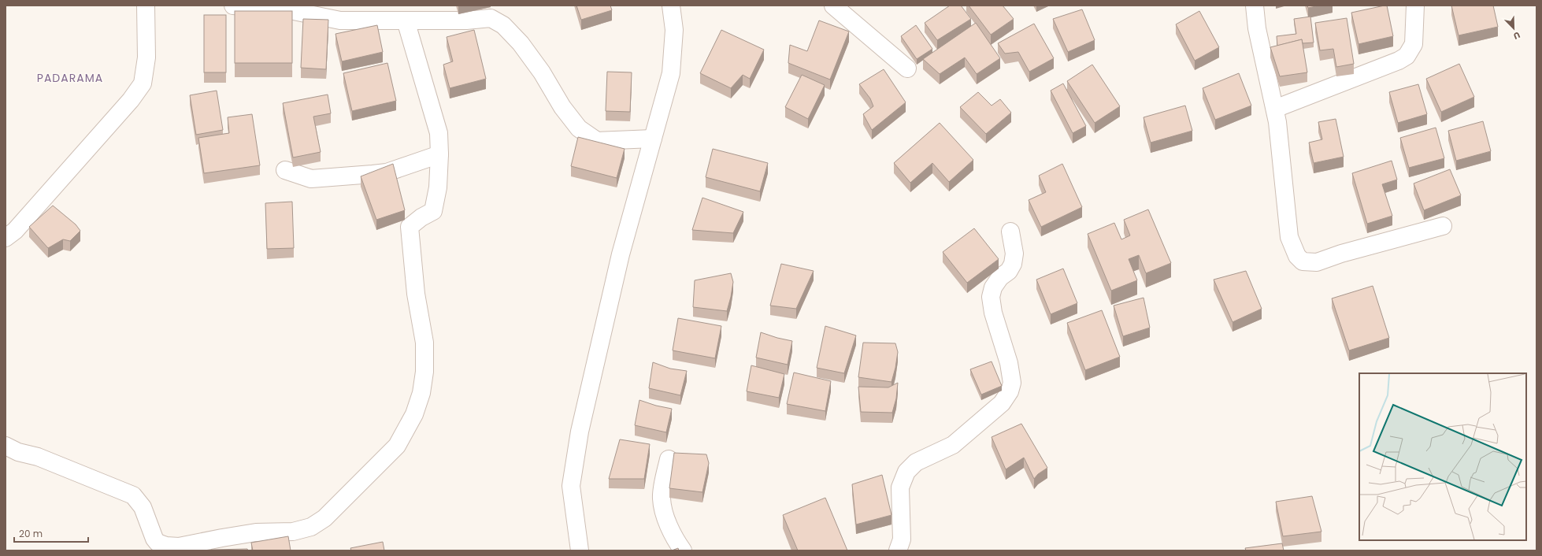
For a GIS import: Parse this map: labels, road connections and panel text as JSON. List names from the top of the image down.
{
  "districts": ["PADARAMA"],
  "scale_bar": "20 m",
  "north": "bottom right"
}
